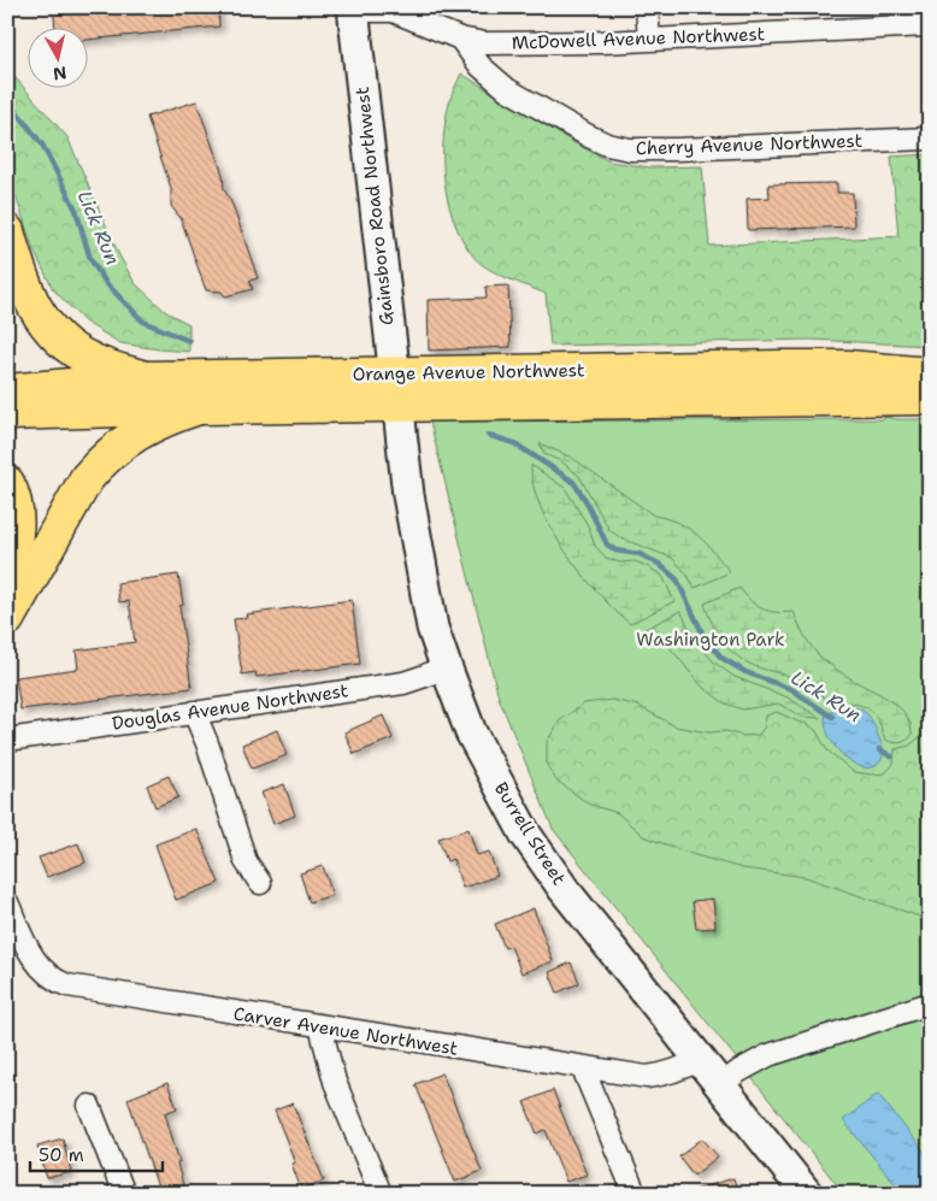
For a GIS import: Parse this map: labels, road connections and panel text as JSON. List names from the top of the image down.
{
  "streets": {
    "main road": ["Orange Avenue Northwest"],
    "street": [
      "McDowell Avenue Northwest",
      "Cherry Avenue Northwest",
      "Gainsboro Road Northwest",
      "Douglas Avenue Northwest",
      "Burrell Street",
      "Carver Avenue Northwest"
    ]
  },
  "crossings": [
    ["McDowell Avenue Northwest", "Cherry Avenue Northwest"],
    ["McDowell Avenue Northwest", "Gainsboro Road Northwest"],
    ["Gainsboro Road Northwest", "Orange Avenue Northwest"],
    ["Gainsboro Road Northwest", "Burrell Street"],
    ["Orange Avenue Northwest", "Burrell Street"],
    ["Douglas Avenue Northwest", "Burrell Street"],
    ["Burrell Street", "Carver Avenue Northwest"]
  ],
  "water": ["Lick Run"],
  "parks": ["Washington Park"],
  "scale_bar": "50 m",
  "north": "bottom"
}
